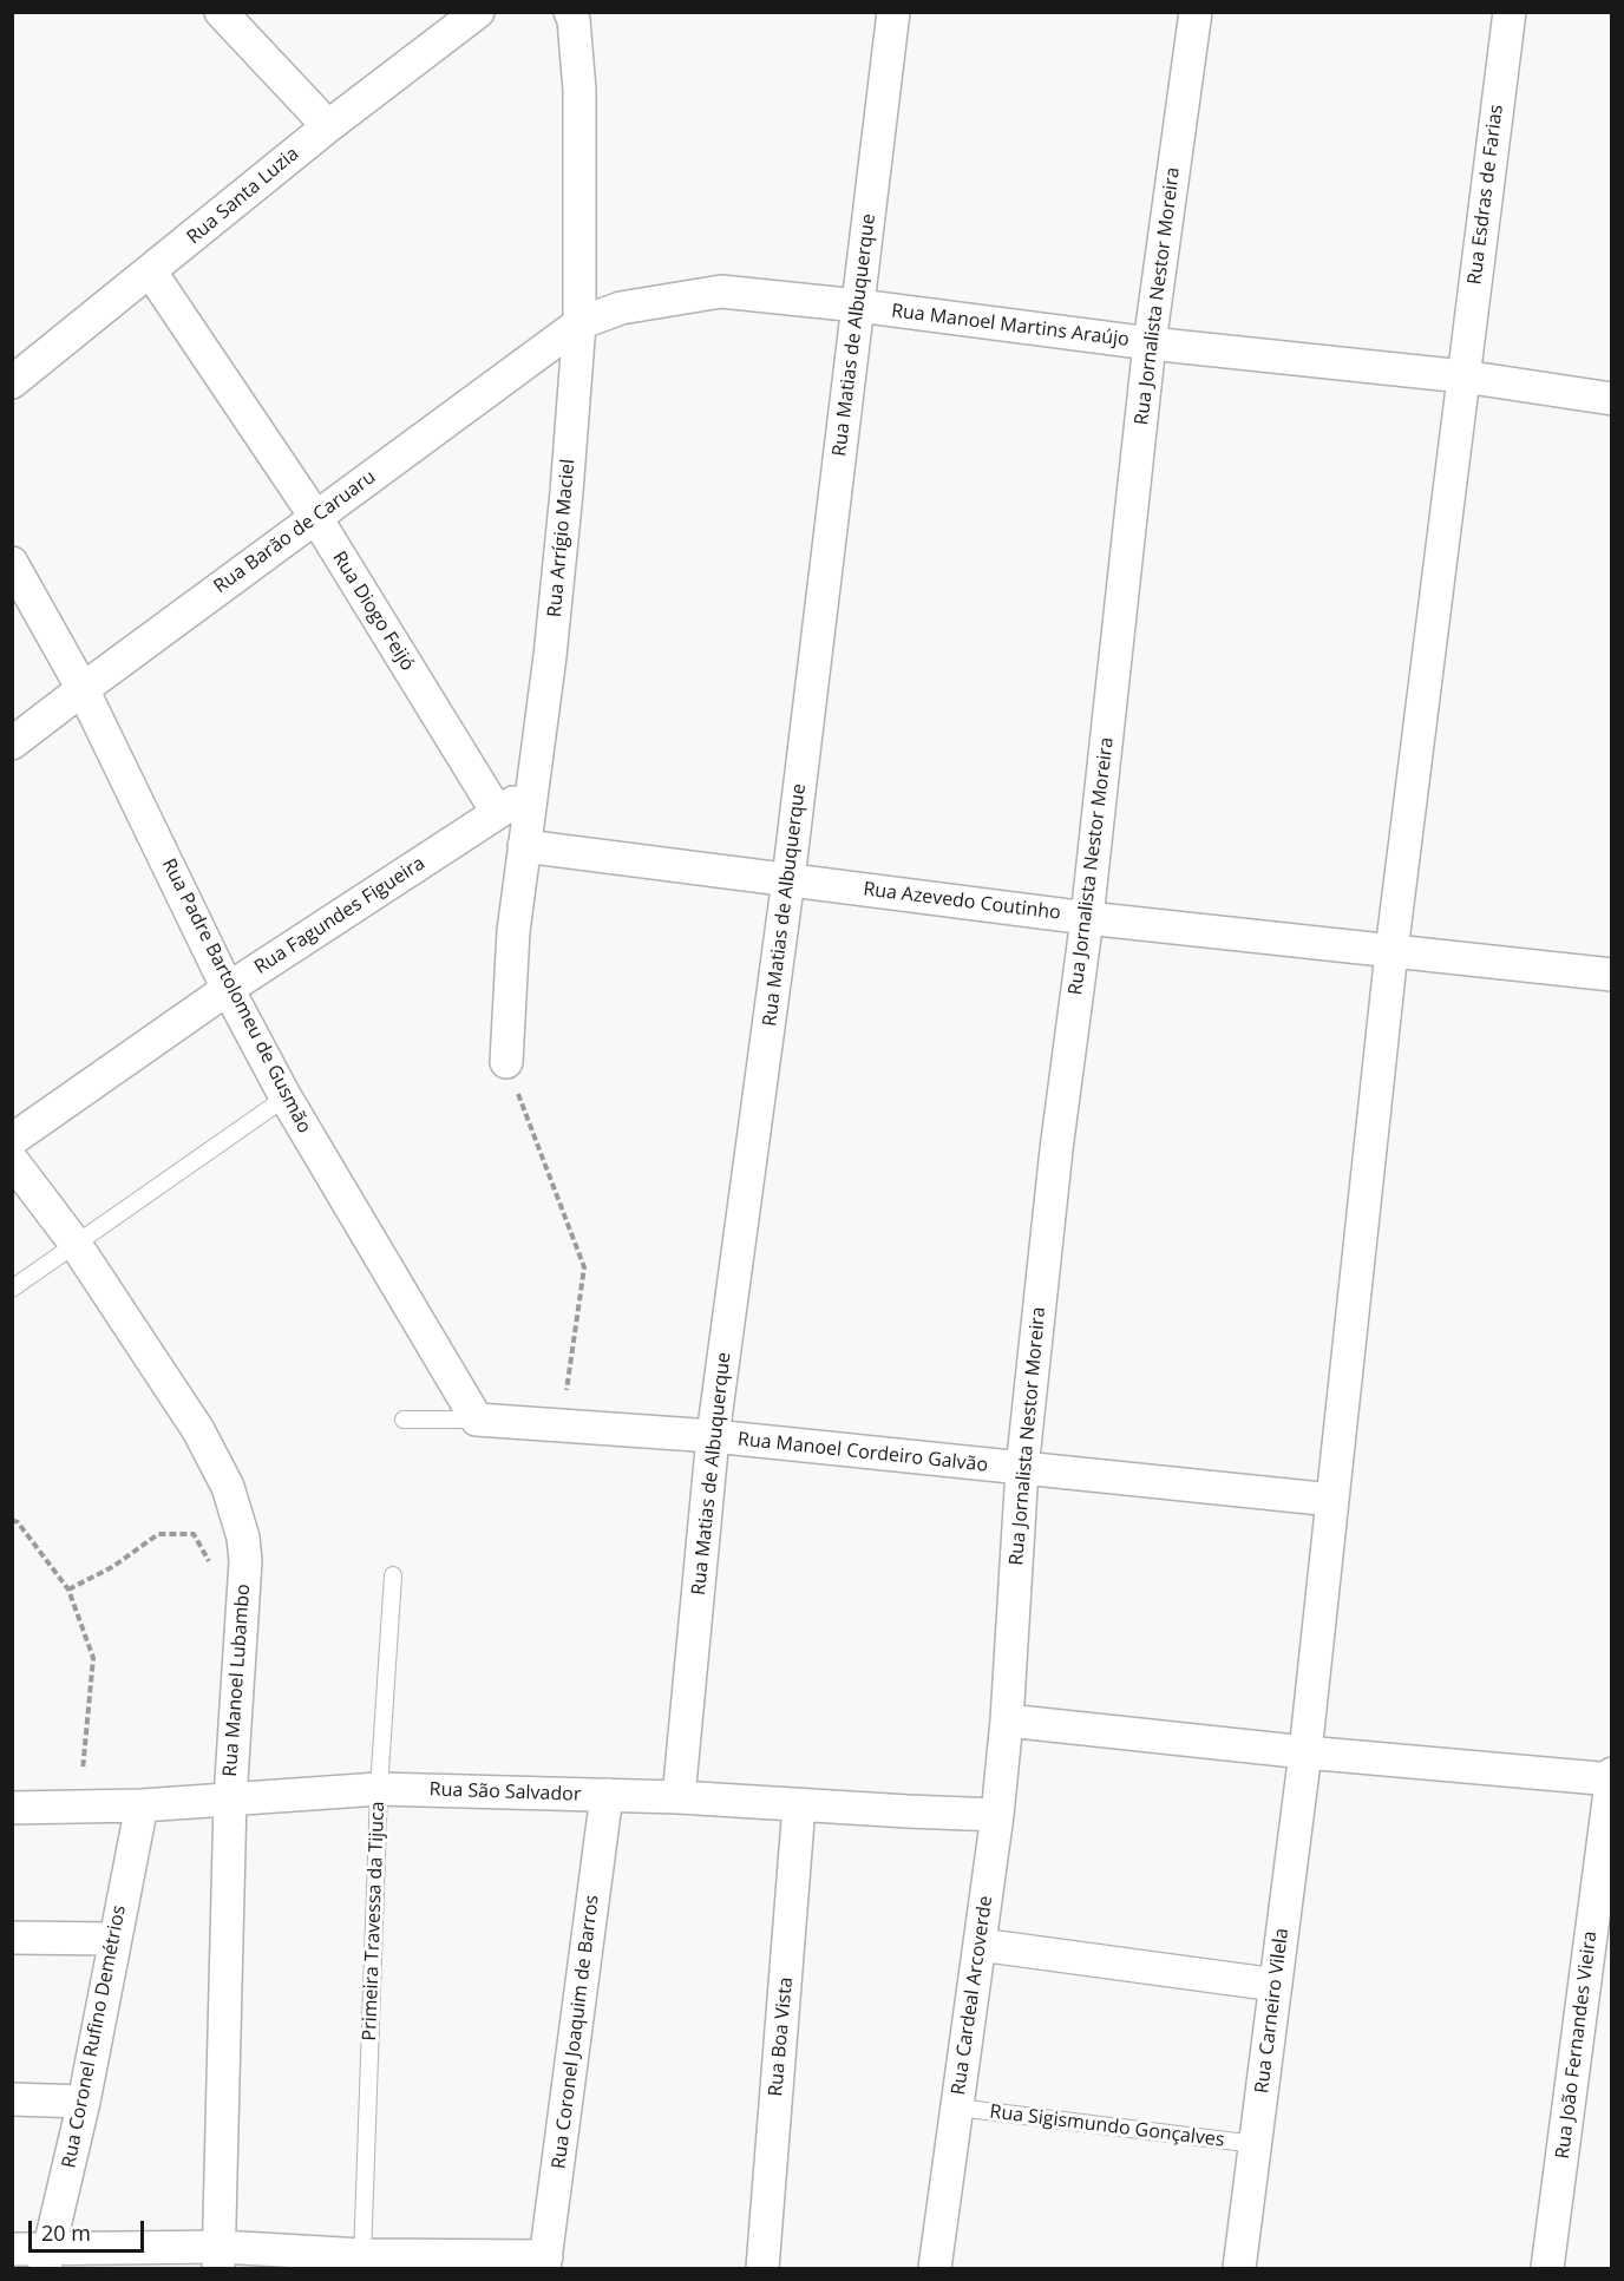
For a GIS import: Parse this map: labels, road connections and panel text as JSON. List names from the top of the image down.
{
  "streets": {
    "street": [
      "Rua Esdras de Farias",
      "Rua Santa Luzia",
      "Rua Jornalista Nestor Moreira",
      "Rua Manoel Martins Araújo",
      "Rua Matias de Albuquerque",
      "Rua Barão de Caruaru",
      "Rua Arrígio Maciel",
      "Rua Diogo Feijó",
      "Rua Azevedo Coutinho",
      "Rua Fagundes Figueira",
      "Rua Padre Bartolomeu de Gusmão",
      "Rua Manoel Cordeiro Galvão",
      "Rua Manoel Lubambo",
      "Rua São Salvador",
      "Rua Cardeal Arcoverde",
      "Rua Carneiro Vilela",
      "Rua Coronel Joaquim de Barros",
      "Rua Coronel Rufino Demétrios",
      "Rua Boa Vista",
      "Rua João Fernandes Vieira"
    ],
    "lane": ["Primeira Travessa da Tijuca", "Rua Sigismundo Gonçalves"]
  },
  "crossings": [
    ["Rua Esdras de Farias", "Rua Manoel Martins Araújo"],
    ["Rua Esdras de Farias", "Rua Azevedo Coutinho"],
    ["Rua Esdras de Farias", "Rua Carneiro Vilela"],
    ["Rua Santa Luzia", "Rua Diogo Feijó"],
    ["Rua Jornalista Nestor Moreira", "Rua Manoel Martins Araújo"],
    ["Rua Jornalista Nestor Moreira", "Rua Azevedo Coutinho"],
    ["Rua Jornalista Nestor Moreira", "Rua Manoel Cordeiro Galvão"],
    ["Rua Jornalista Nestor Moreira", "Rua Cardeal Arcoverde"],
    ["Rua Manoel Martins Araújo", "Rua Matias de Albuquerque"],
    ["Rua Manoel Martins Araújo", "Rua Barão de Caruaru"],
    ["Rua Manoel Martins Araújo", "Rua Arrígio Maciel"],
    ["Rua Matias de Albuquerque", "Rua Azevedo Coutinho"],
    ["Rua Matias de Albuquerque", "Rua Manoel Cordeiro Galvão"],
    ["Rua Matias de Albuquerque", "Rua São Salvador"],
    ["Rua Barão de Caruaru", "Rua Arrígio Maciel"],
    ["Rua Barão de Caruaru", "Rua Diogo Feijó"],
    ["Rua Barão de Caruaru", "Rua Padre Bartolomeu de Gusmão"],
    ["Rua Arrígio Maciel", "Rua Azevedo Coutinho"],
    ["Rua Arrígio Maciel", "Rua Fagundes Figueira"],
    ["Rua Diogo Feijó", "Rua Fagundes Figueira"],
    ["Rua Azevedo Coutinho", "Rua Carneiro Vilela"],
    ["Rua Fagundes Figueira", "Rua Padre Bartolomeu de Gusmão"],
    ["Rua Padre Bartolomeu de Gusmão", "Rua Manoel Cordeiro Galvão"],
    ["Rua Manoel Cordeiro Galvão", "Rua Carneiro Vilela"],
    ["Rua Manoel Lubambo", "Rua São Salvador"],
    ["Rua São Salvador", "Primeira Travessa da Tijuca"],
    ["Rua São Salvador", "Rua Cardeal Arcoverde"],
    ["Rua São Salvador", "Rua Coronel Joaquim de Barros"],
    ["Rua São Salvador", "Rua Coronel Rufino Demétrios"],
    ["Rua São Salvador", "Rua Boa Vista"],
    ["Rua Cardeal Arcoverde", "Rua Sigismundo Gonçalves"],
    ["Rua Carneiro Vilela", "Rua Sigismundo Gonçalves"]
  ],
  "scale_bar": "20 m"
}
